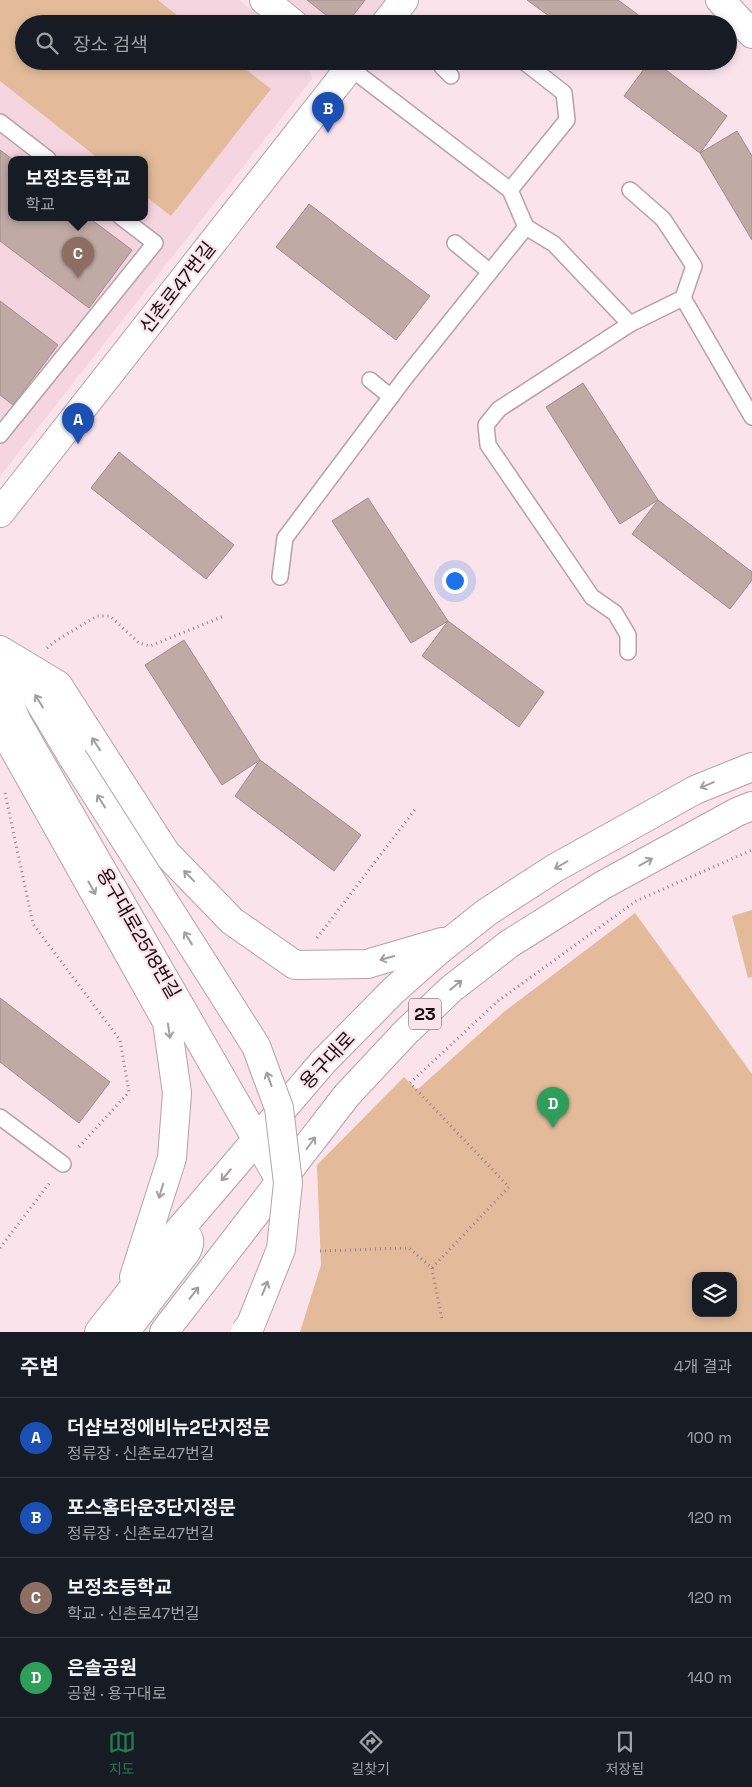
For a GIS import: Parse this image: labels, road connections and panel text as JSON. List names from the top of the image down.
{
  "streets": {
    "main road": [
      "신촌로47번길",
      "용구대로2518번길",
      "23",
      "용구대로"
    ]
  },
  "crossings": [
    ["용구대로2518번길", "용구대로"]
  ],
  "page": {
    "search": "장소 검색",
    "pins": [
      "B",
      "C",
      "A",
      "D"
    ],
    "popup": ["보정초등학교", "학교"],
    "heading": ["주변", "4개 결과"],
    "list": [
      {
        "mark": "A",
        "name": "더샵보정에비뉴2단지정문",
        "note": "정류장 · 신촌로47번길",
        "value": "100 m"
      },
      {
        "mark": "B",
        "name": "포스홈타운3단지정문",
        "note": "정류장 · 신촌로47번길",
        "value": "120 m"
      },
      {
        "mark": "C",
        "name": "보정초등학교",
        "note": "학교 · 신촌로47번길",
        "value": "120 m"
      },
      {
        "mark": "D",
        "name": "은솔공원",
        "note": "공원 · 용구대로",
        "value": "140 m"
      }
    ],
    "nav": ["지도", "길찾기", "저장됨"]
  }
}
